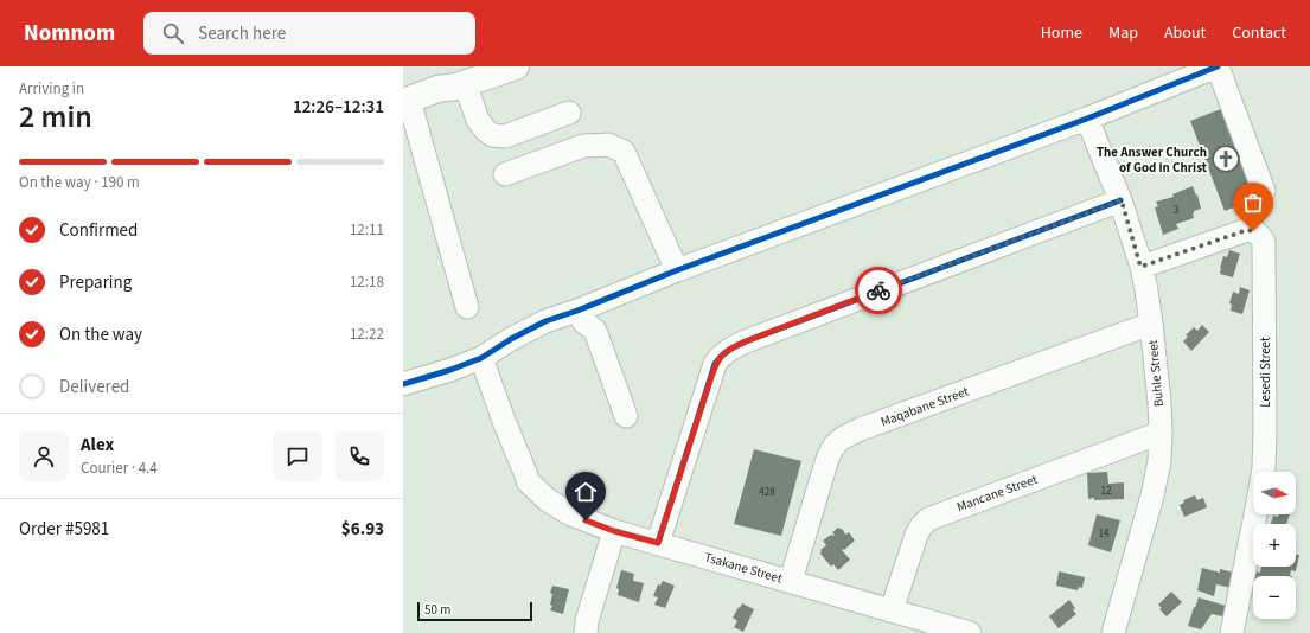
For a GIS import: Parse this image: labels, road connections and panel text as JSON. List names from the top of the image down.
{
  "streets": {
    "street": [
      "Lesedi Street",
      "Buhle Street",
      "Maqabane Street",
      "Mancane Street",
      "Tsakane Street"
    ]
  },
  "crossings": [
    ["Lesedi Street", "Buhle Street"],
    ["Buhle Street", "Maqabane Street"],
    ["Buhle Street", "Mancane Street"],
    ["Maqabane Street", "Tsakane Street"],
    ["Mancane Street", "Tsakane Street"]
  ],
  "places": {
    "church": ["The Answer Church of God in Christ"]
  },
  "house_numbers": [
    "3",
    "12",
    "428",
    "14"
  ],
  "scale_bar": "50 m",
  "north": "right",
  "page": {
    "header": "Nomnom",
    "search": "Search here",
    "nav": [
      "Home",
      "Map",
      "About",
      "Contact"
    ],
    "heading": ["2 min", "Arriving in", "12:26–12:31"],
    "panel": [
      "Alex",
      "Courier · 4.4",
      "Order #5981",
      "$6.93"
    ],
    "bar": "On the way · 190 m",
    "list": [
      ["Confirmed", "12:11"],
      ["Preparing", "12:18"],
      ["On the way", "12:22"],
      "Delivered"
    ],
    "map_buttons": ["+", "−"],
    "scale": "50 m"
  }
}
